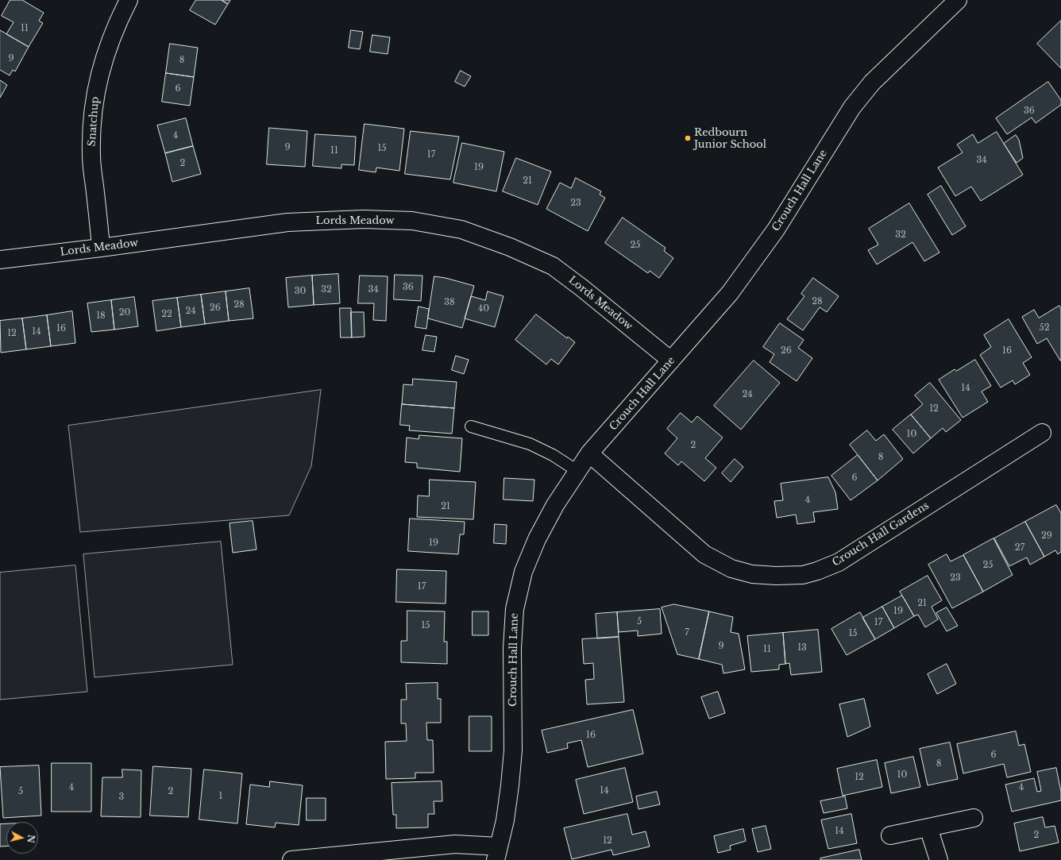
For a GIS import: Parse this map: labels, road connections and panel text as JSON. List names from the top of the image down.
{
  "streets": {
    "street": [
      "Snatchup",
      "Crouch Hall Lane",
      "Lords Meadow",
      "Crouch Hall Gardens"
    ]
  },
  "crossings": [
    ["Snatchup", "Lords Meadow"],
    ["Crouch Hall Lane", "Lords Meadow"],
    ["Crouch Hall Lane", "Crouch Hall Gardens"]
  ],
  "places": ["Redbourn Junior School"],
  "house_numbers": [
    "11",
    "9",
    "8",
    "6",
    "36",
    "4",
    "9",
    "15",
    "11",
    "17",
    "34",
    "2",
    "19",
    "21",
    "23",
    "32",
    "25",
    "36",
    "32",
    "34",
    "30",
    "28",
    "38",
    "28",
    "26",
    "40",
    "24",
    "20",
    "22",
    "18",
    "52",
    "16",
    "14",
    "12",
    "26",
    "16",
    "14",
    "24",
    "12",
    "10",
    "2",
    "8",
    "6",
    "4",
    "21",
    "29",
    "19",
    "27",
    "25",
    "23",
    "17",
    "21",
    "19",
    "5",
    "17",
    "15",
    "7",
    "15",
    "9",
    "13",
    "11",
    "16",
    "6",
    "8",
    "10",
    "12",
    "4",
    "4",
    "14",
    "5",
    "2",
    "1",
    "3",
    "14",
    "2",
    "12"
  ],
  "north": "right"
}
